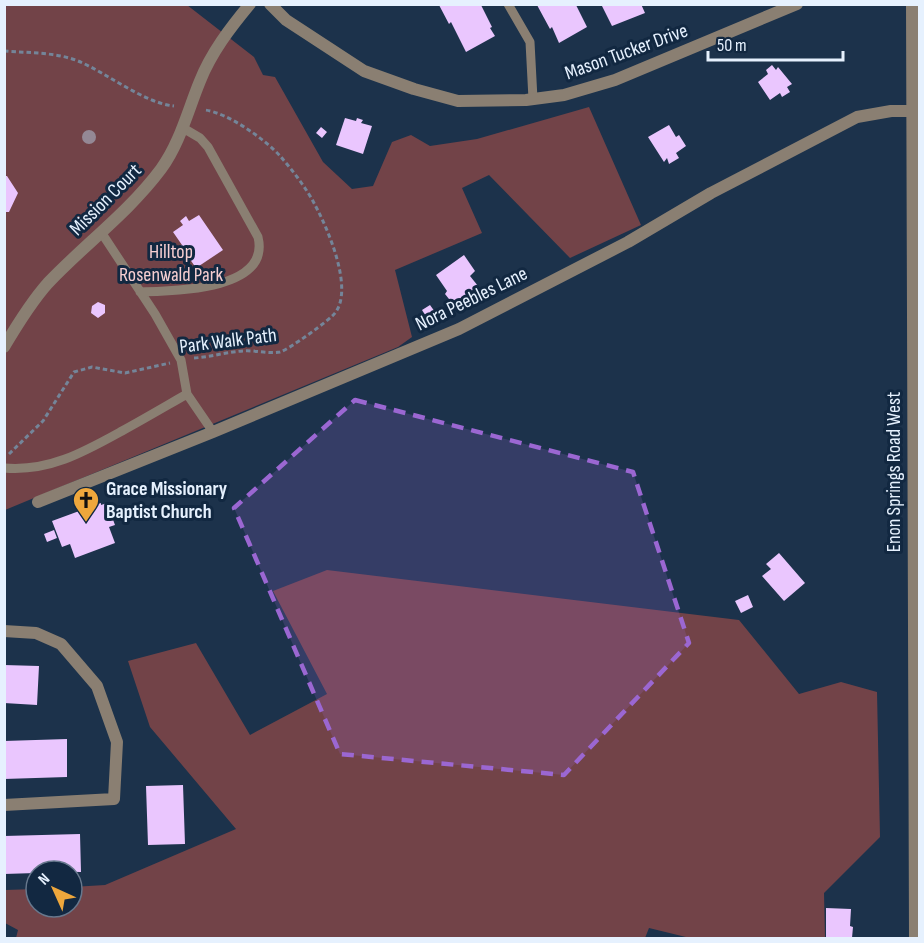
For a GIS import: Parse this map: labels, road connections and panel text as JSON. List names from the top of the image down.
{
  "streets": {
    "street": [
      "Mason Tucker Drive",
      "Mission Court",
      "Nora Peebles Lane",
      "Enon Springs Road West"
    ],
    "path": ["Park Walk Path"]
  },
  "crossings": [
    ["Mission Court", "Park Walk Path"],
    ["Nora Peebles Lane", "Enon Springs Road West"]
  ],
  "parks": ["Hilltop Rosenwald Park"],
  "places": {
    "church": ["Grace Missionary Baptist Church"]
  },
  "scale_bar": "50 m",
  "north": "top left"
}
